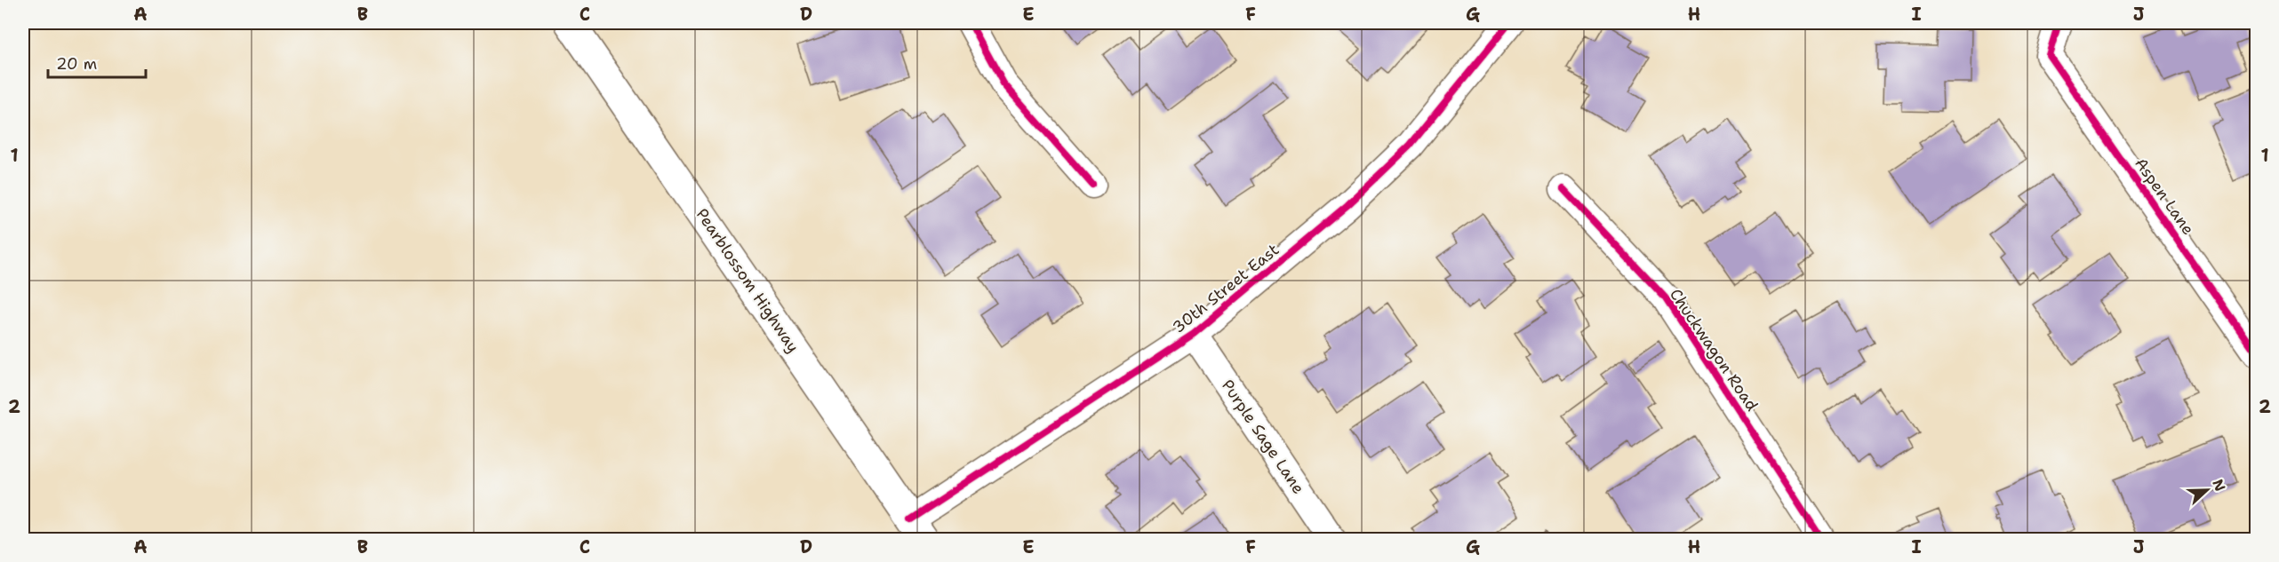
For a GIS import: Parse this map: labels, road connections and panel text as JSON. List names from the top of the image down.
{
  "streets": {
    "main road": ["Pearblossom Highway"],
    "street": [
      "Aspen Lane",
      "30th Street East",
      "Chuckwagon Road",
      "Purple Sage Lane"
    ]
  },
  "crossings": [
    ["Pearblossom Highway", "30th Street East"],
    ["30th Street East", "Purple Sage Lane"]
  ],
  "scale_bar": "20 m",
  "north": "right",
  "grid": {
    "columns": [
      "A",
      "B",
      "C",
      "D",
      "E",
      "F",
      "G",
      "H",
      "I",
      "J"
    ],
    "rows": ["1", "2"]
  }
}
